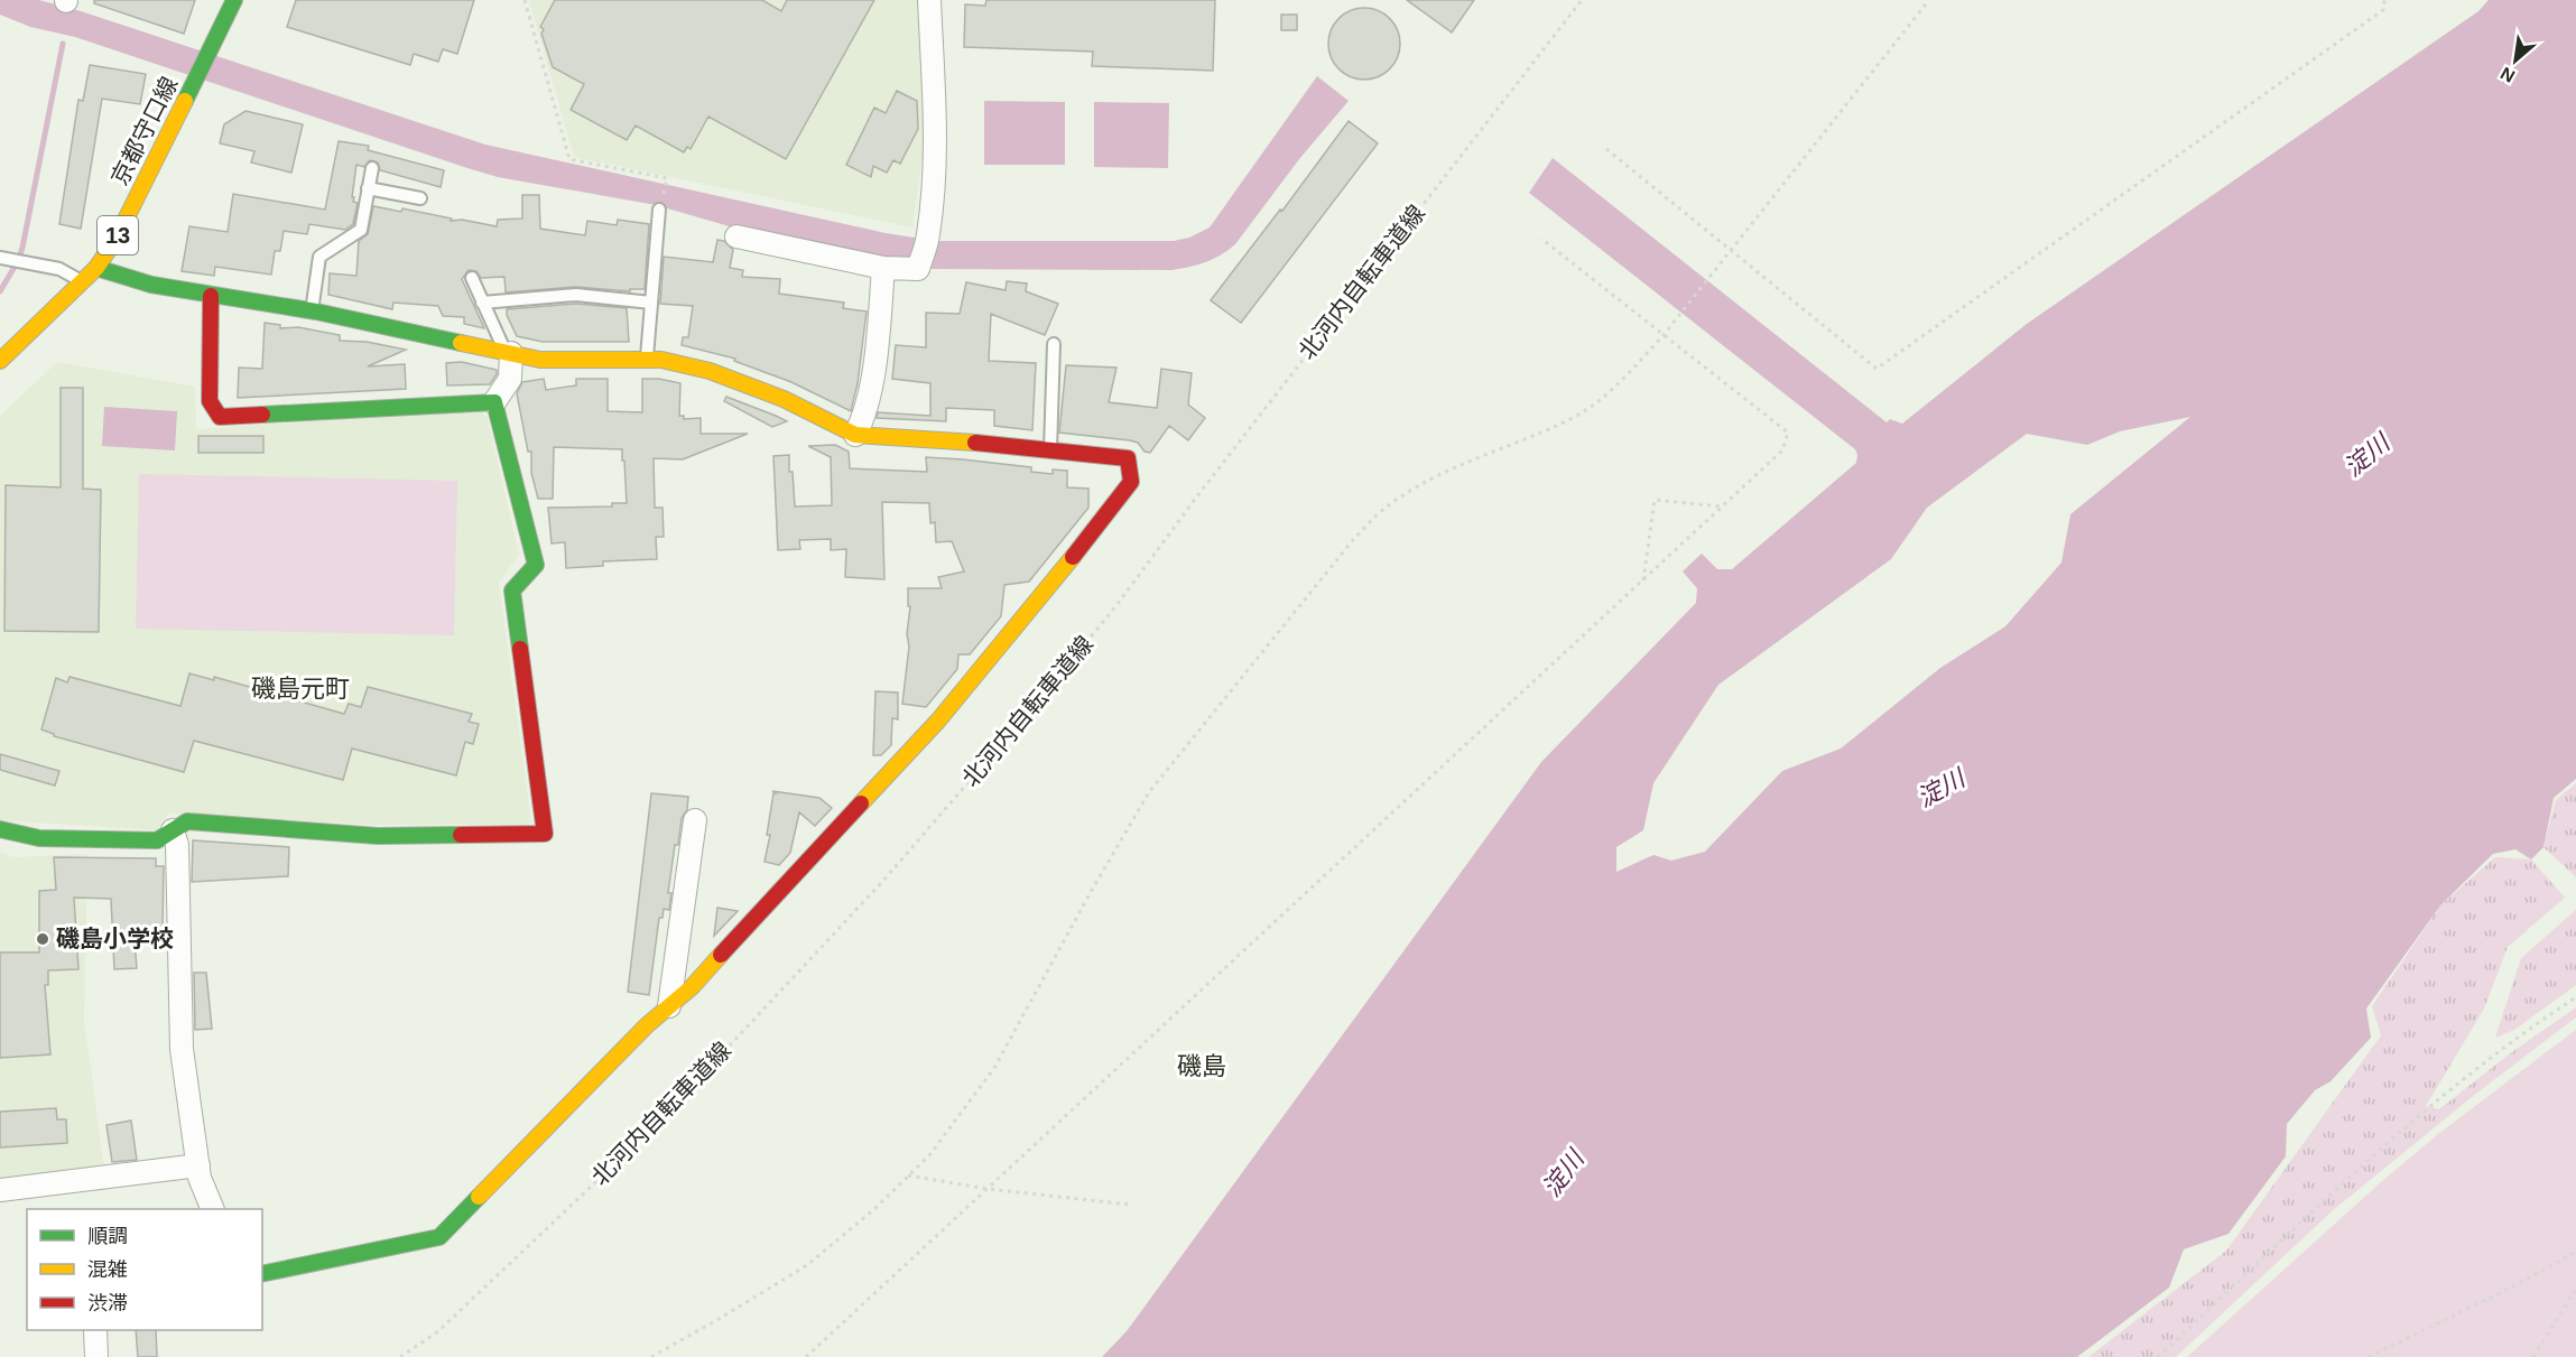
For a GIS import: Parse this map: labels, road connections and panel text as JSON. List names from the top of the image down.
{
  "streets": {
    "street": ["京都守口線", "13"],
    "path": ["北河内自転車道線"]
  },
  "districts": ["磯島元町", "磯島"],
  "water": ["淀川"],
  "places": ["磯島小学校"],
  "legend": ["順調", "混雑", "渋滞"],
  "north": "bottom left"
}
